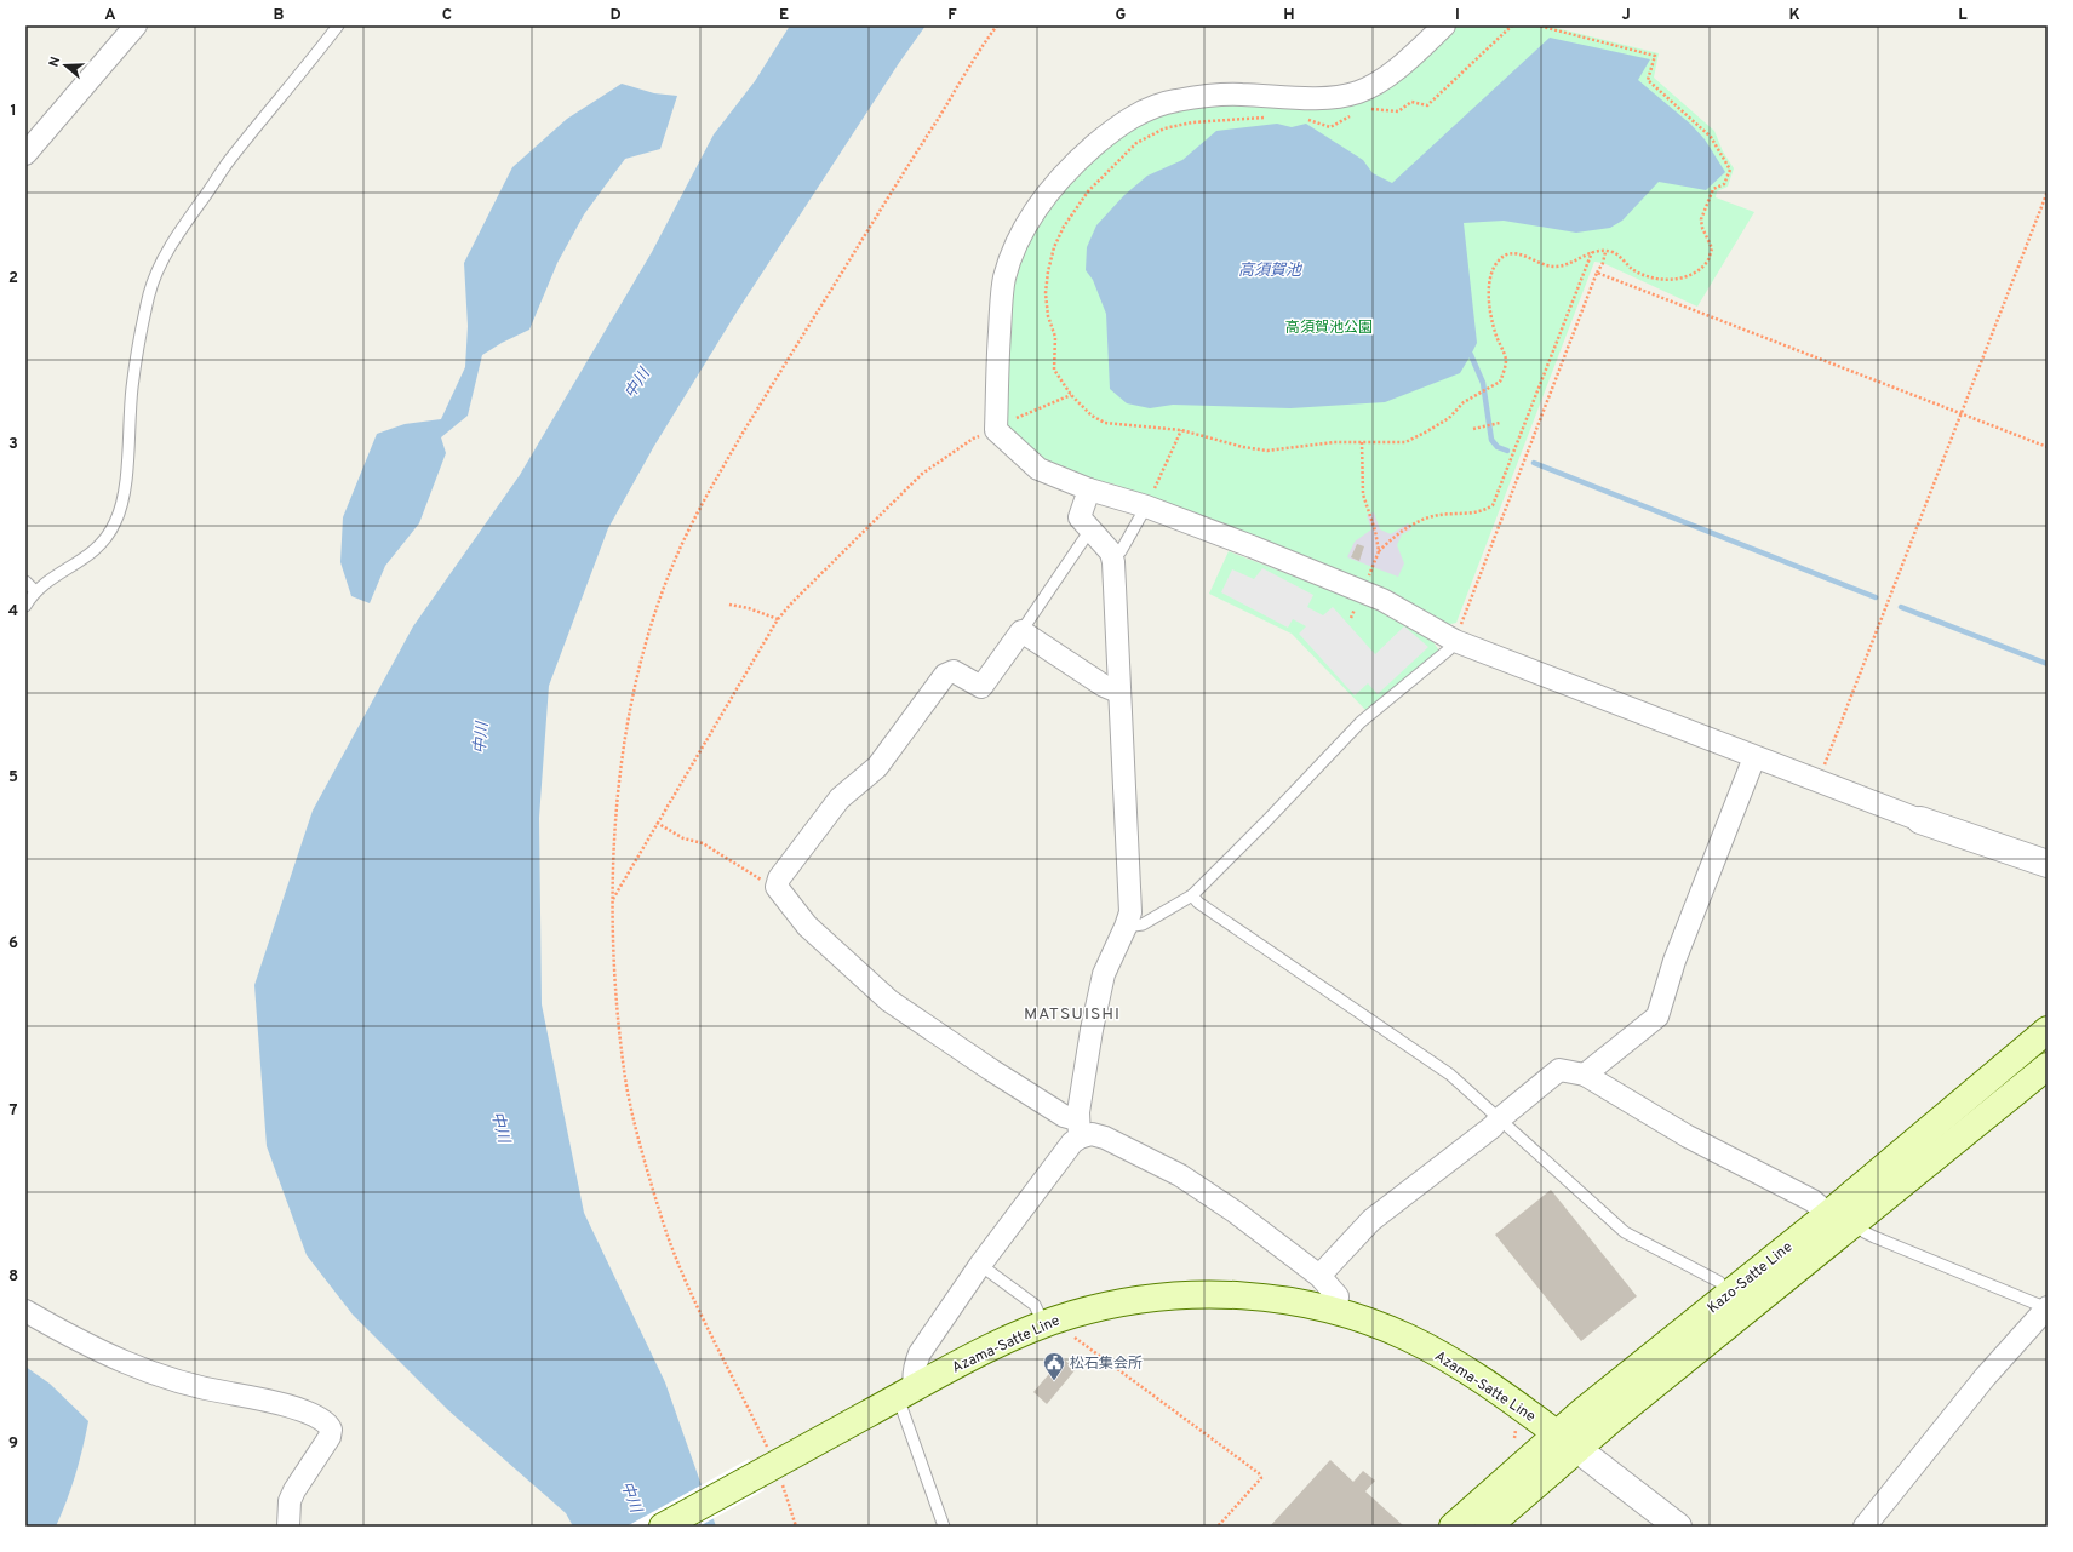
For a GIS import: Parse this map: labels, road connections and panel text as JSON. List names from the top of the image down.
{
  "streets": {
    "main road": ["Kazo-Satte Line", "Azama-Satte Line"]
  },
  "crossings": [
    ["Kazo-Satte Line", "Azama-Satte Line"]
  ],
  "districts": ["MATSUISHI"],
  "water": ["高須賀池", "中川"],
  "parks": ["高須賀池公園"],
  "places": {
    "public building": ["松石集会所"]
  },
  "north": "left",
  "grid": {
    "columns": [
      "A",
      "B",
      "C",
      "D",
      "E",
      "F",
      "G",
      "H",
      "I",
      "J",
      "K",
      "L"
    ],
    "rows": [
      "1",
      "2",
      "3",
      "4",
      "5",
      "6",
      "7",
      "8",
      "9"
    ]
  }
}
